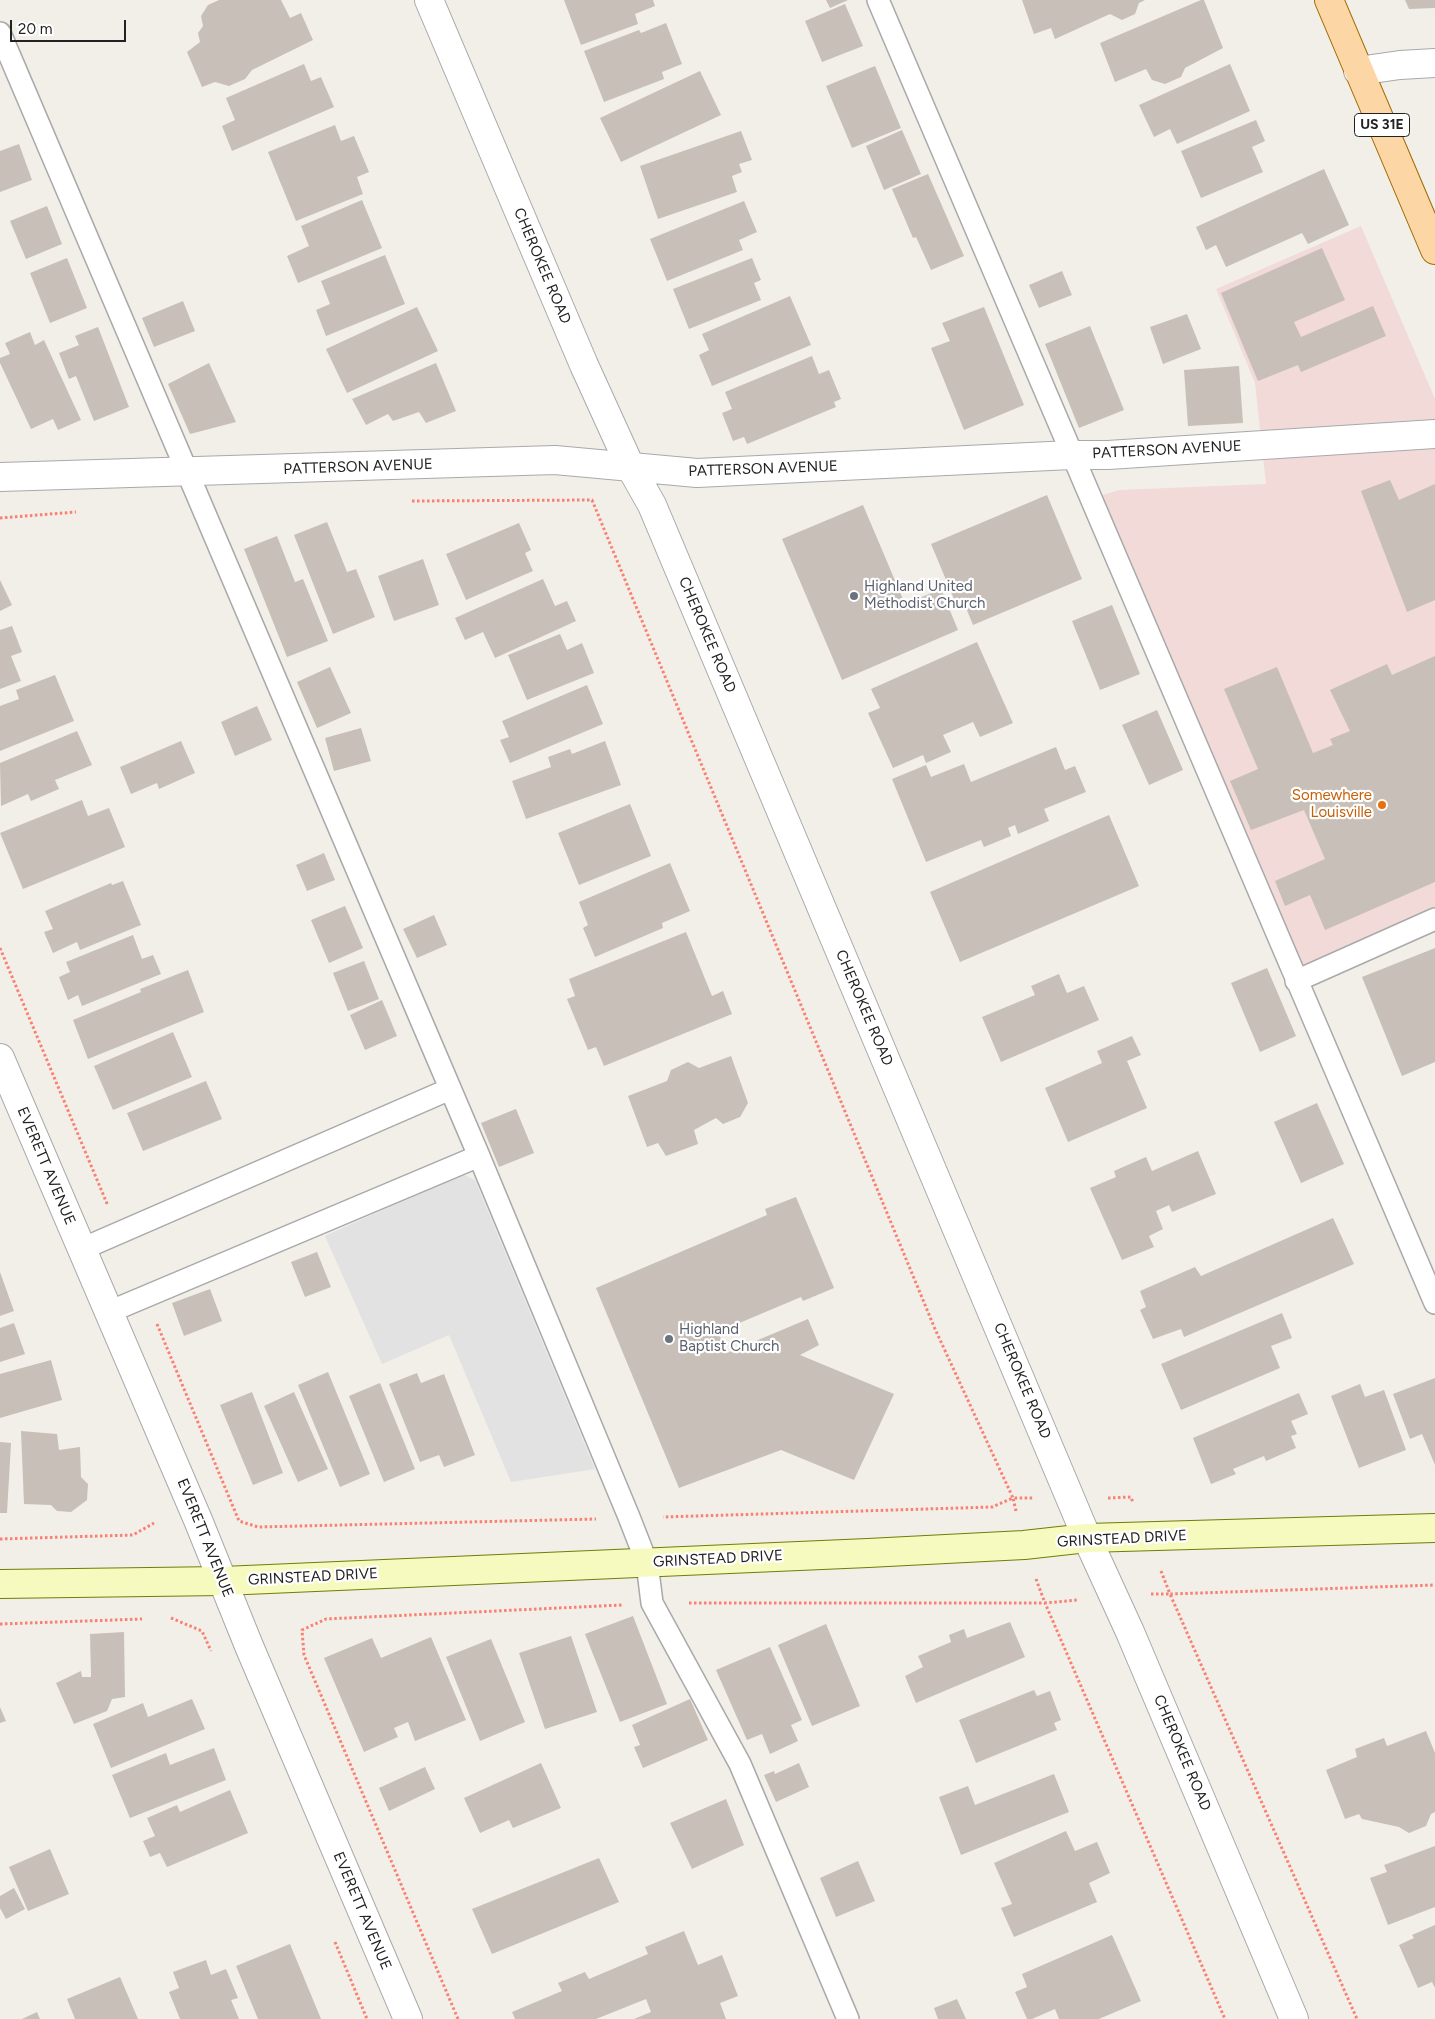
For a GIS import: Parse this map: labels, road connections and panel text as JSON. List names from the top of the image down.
{
  "streets": {
    "main road": ["US 31E", "GRINSTEAD DRIVE"],
    "street": ["CHEROKEE ROAD", "PATTERSON AVENUE", "EVERETT AVENUE"]
  },
  "crossings": [
    ["CHEROKEE ROAD", "PATTERSON AVENUE"],
    ["CHEROKEE ROAD", "GRINSTEAD DRIVE"],
    ["EVERETT AVENUE", "GRINSTEAD DRIVE"]
  ],
  "places": ["Highland United Methodist Church", "Somewhere Louisville", "Highland Baptist Church"],
  "scale_bar": "20 m"
}
